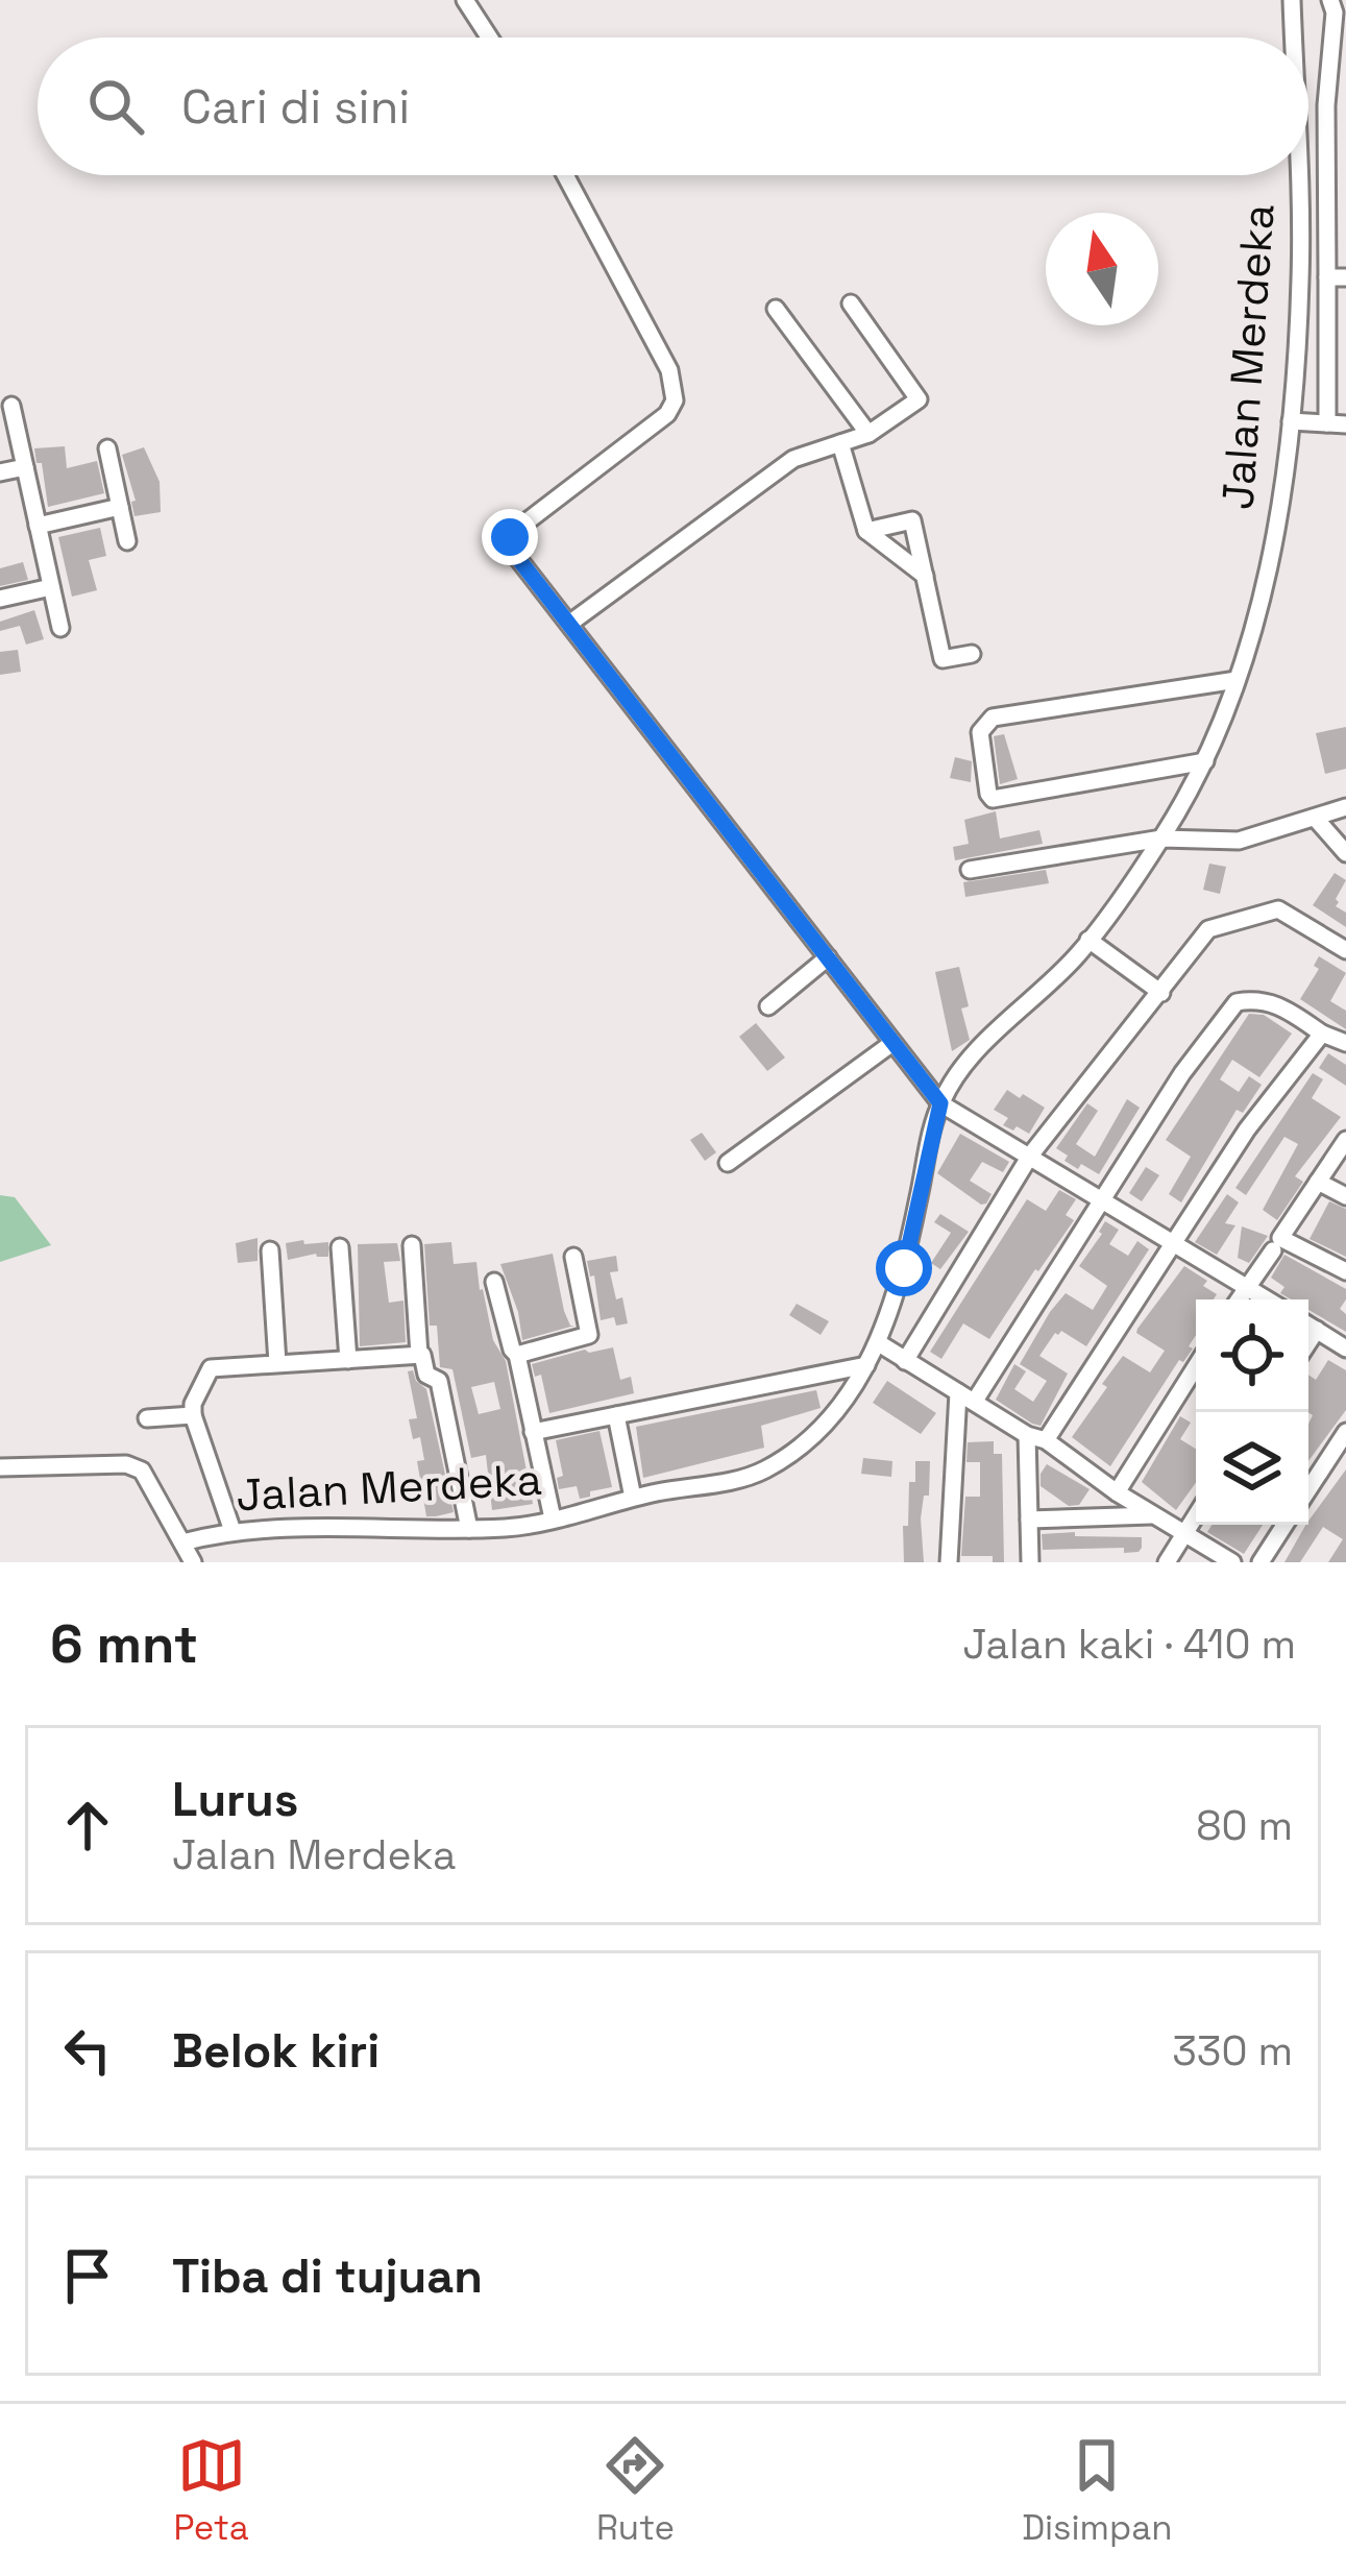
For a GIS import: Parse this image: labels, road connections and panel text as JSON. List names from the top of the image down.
{
  "streets": {
    "street": ["Jalan Merdeka"]
  },
  "north": "top",
  "page": {
    "search": "Cari di sini",
    "heading": ["6 mnt", "Jalan kaki · 410 m"],
    "list": [
      ["Lurus", "Jalan Merdeka", "80 m"],
      ["Belok kiri", "330 m"],
      "Tiba di tujuan"
    ],
    "nav": ["Peta", "Rute", "Disimpan"]
  }
}
